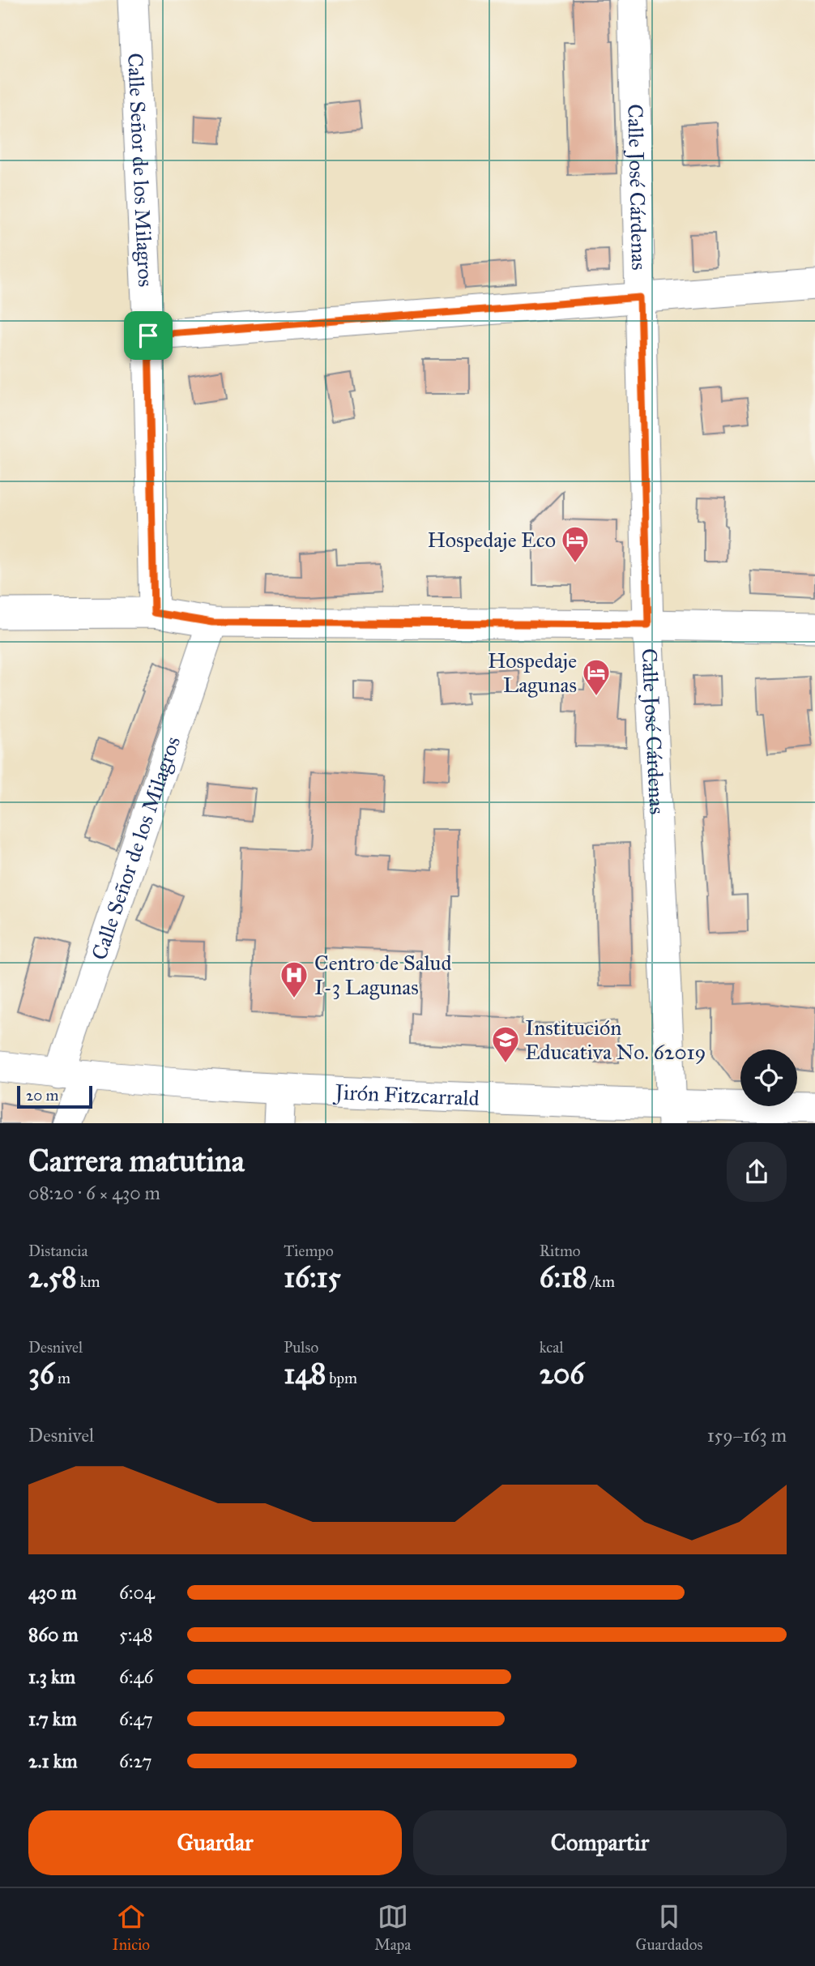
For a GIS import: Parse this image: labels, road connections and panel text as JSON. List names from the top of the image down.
{
  "streets": {
    "street": ["Calle Señor de los Milagros", "Calle José Cárdenas", "Jirón Fitzcarrald"]
  },
  "crossings": [
    ["Calle Señor de los Milagros", "Jirón Fitzcarrald"],
    ["Calle José Cárdenas", "Jirón Fitzcarrald"]
  ],
  "places": {
    "hotel": ["Hospedaje Eco", "Hospedaje Lagunas"],
    "hospital": ["Centro de Salud I-3 Lagunas"],
    "school or university": ["Institución Educativa No. 62019"]
  },
  "scale_bar": "20 m",
  "page": {
    "scale": "20 m",
    "heading": ["Carrera matutina", "08:20 · 6 × 430 m"],
    "stats": [
      ["Distancia", "2.58 km"],
      ["Tiempo", "16:15"],
      ["Ritmo", "6:18 /km"],
      ["Desnivel", "36 m"],
      ["Pulso", "148 bpm"],
      ["kcal", "206"]
    ],
    "chart": ["Desnivel", "159–163 m"],
    "list": [
      {
        "name": "430 m",
        "note": "6:04"
      },
      {
        "name": "860 m",
        "note": "5:48"
      },
      {
        "name": "1.3 km",
        "note": "6:46"
      },
      {
        "name": "1.7 km",
        "note": "6:47"
      },
      {
        "name": "2.1 km",
        "note": "6:27"
      }
    ],
    "buttons": ["Guardar", "Compartir"],
    "tabs": ["Inicio", "Mapa", "Guardados"]
  }
}
